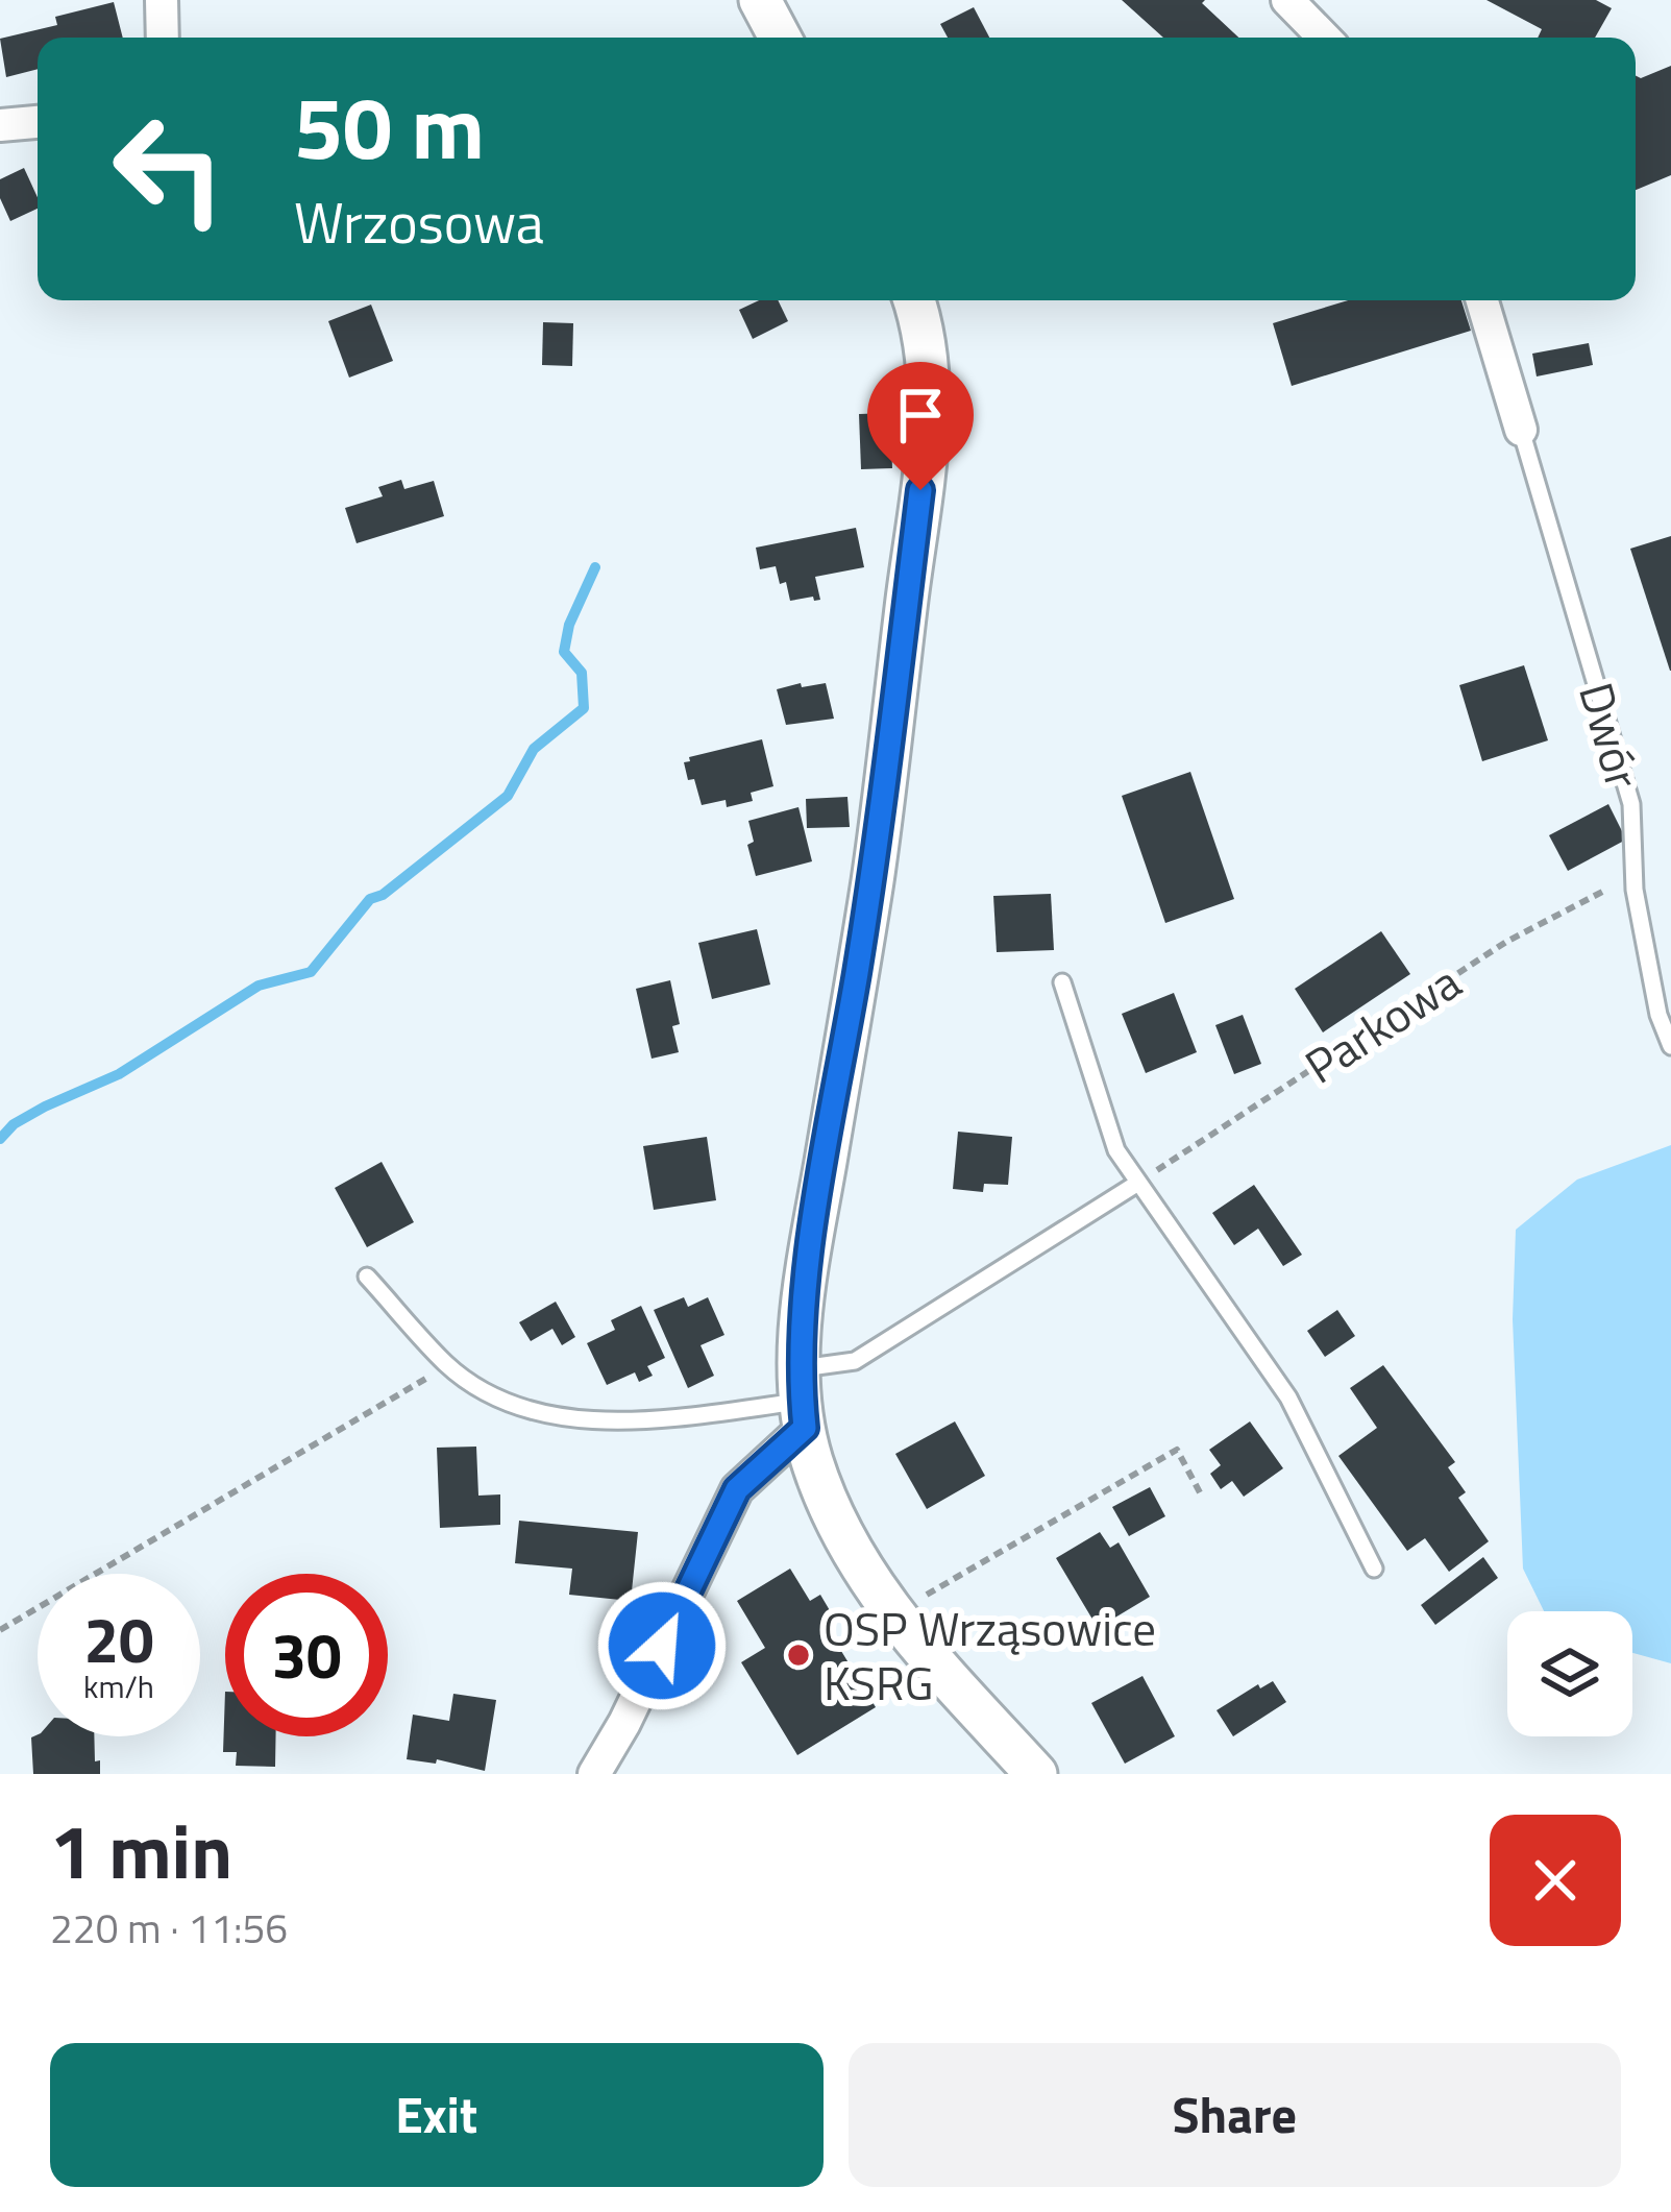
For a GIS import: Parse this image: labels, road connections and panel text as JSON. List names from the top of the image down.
{
  "streets": {
    "lane": ["Dwór"],
    "path": ["Parkowa"]
  },
  "crossings": [
    ["Dwór", "Parkowa"]
  ],
  "places": ["OSP Wrząsowice KSRG"],
  "page": {
    "turn": ["50 m", "Wrzosowa"],
    "speed": "20 km/h",
    "limit": "30",
    "heading": ["1 min", "220 m · 11:56"],
    "buttons": ["Exit", "Share"]
  }
}
